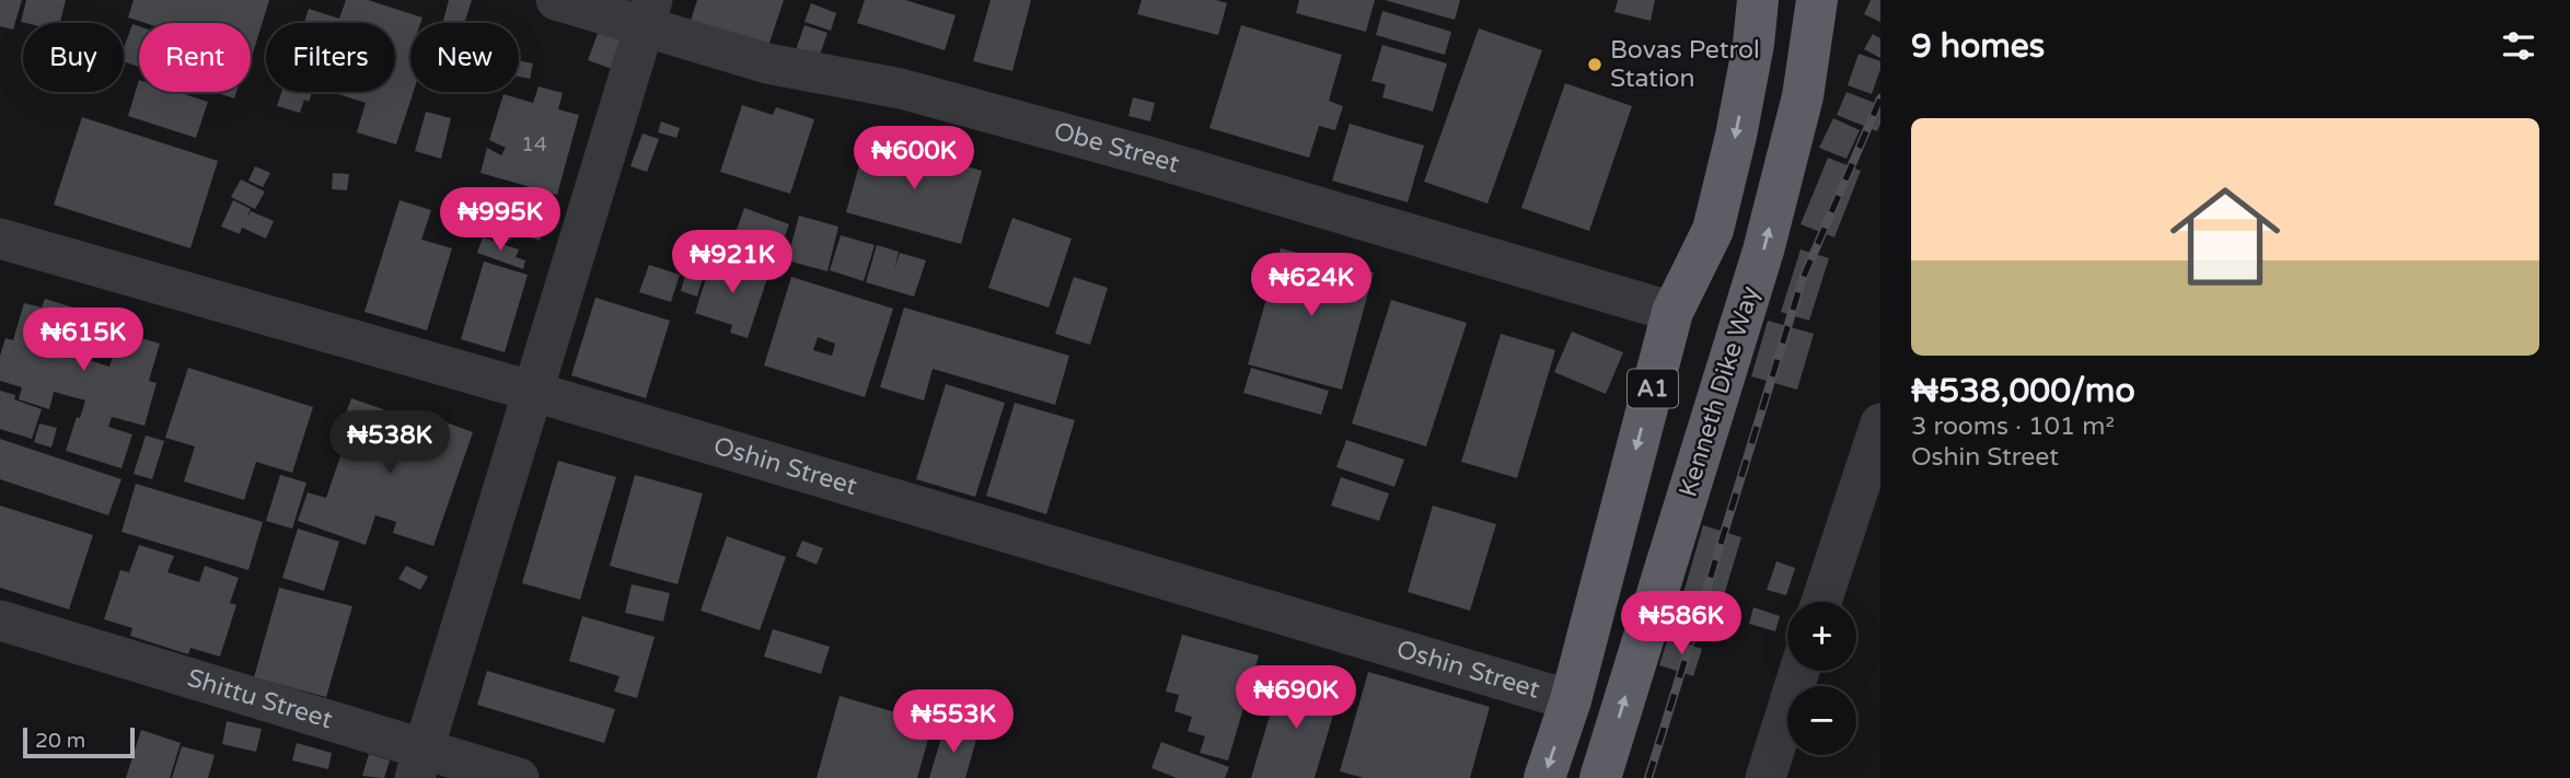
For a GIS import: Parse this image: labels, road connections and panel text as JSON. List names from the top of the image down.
{
  "streets": {
    "highway": ["A1", "Kenneth Dike Way"],
    "street": ["Obe Street", "Oshin Street", "Shittu Street"]
  },
  "crossings": [
    ["Obe Street", "A1"],
    ["A1", "Oshin Street"]
  ],
  "places": ["Bovas Petrol Station"],
  "house_numbers": ["14"],
  "scale_bar": "20 m",
  "page": {
    "heading": "9 homes",
    "chip": [
      "Buy",
      "Rent",
      "Filters",
      "New"
    ],
    "list": [
      {
        "name": "₦538,000/mo",
        "note": "3 rooms · 101 m² · Oshin Street"
      }
    ],
    "price": [
      "₦600K",
      "₦995K",
      "₦921K",
      "₦624K",
      "₦615K",
      "₦538K",
      "₦586K",
      "₦690K",
      "₦553K"
    ],
    "map_buttons": ["+", "−"],
    "scale": "20 m"
  }
}
